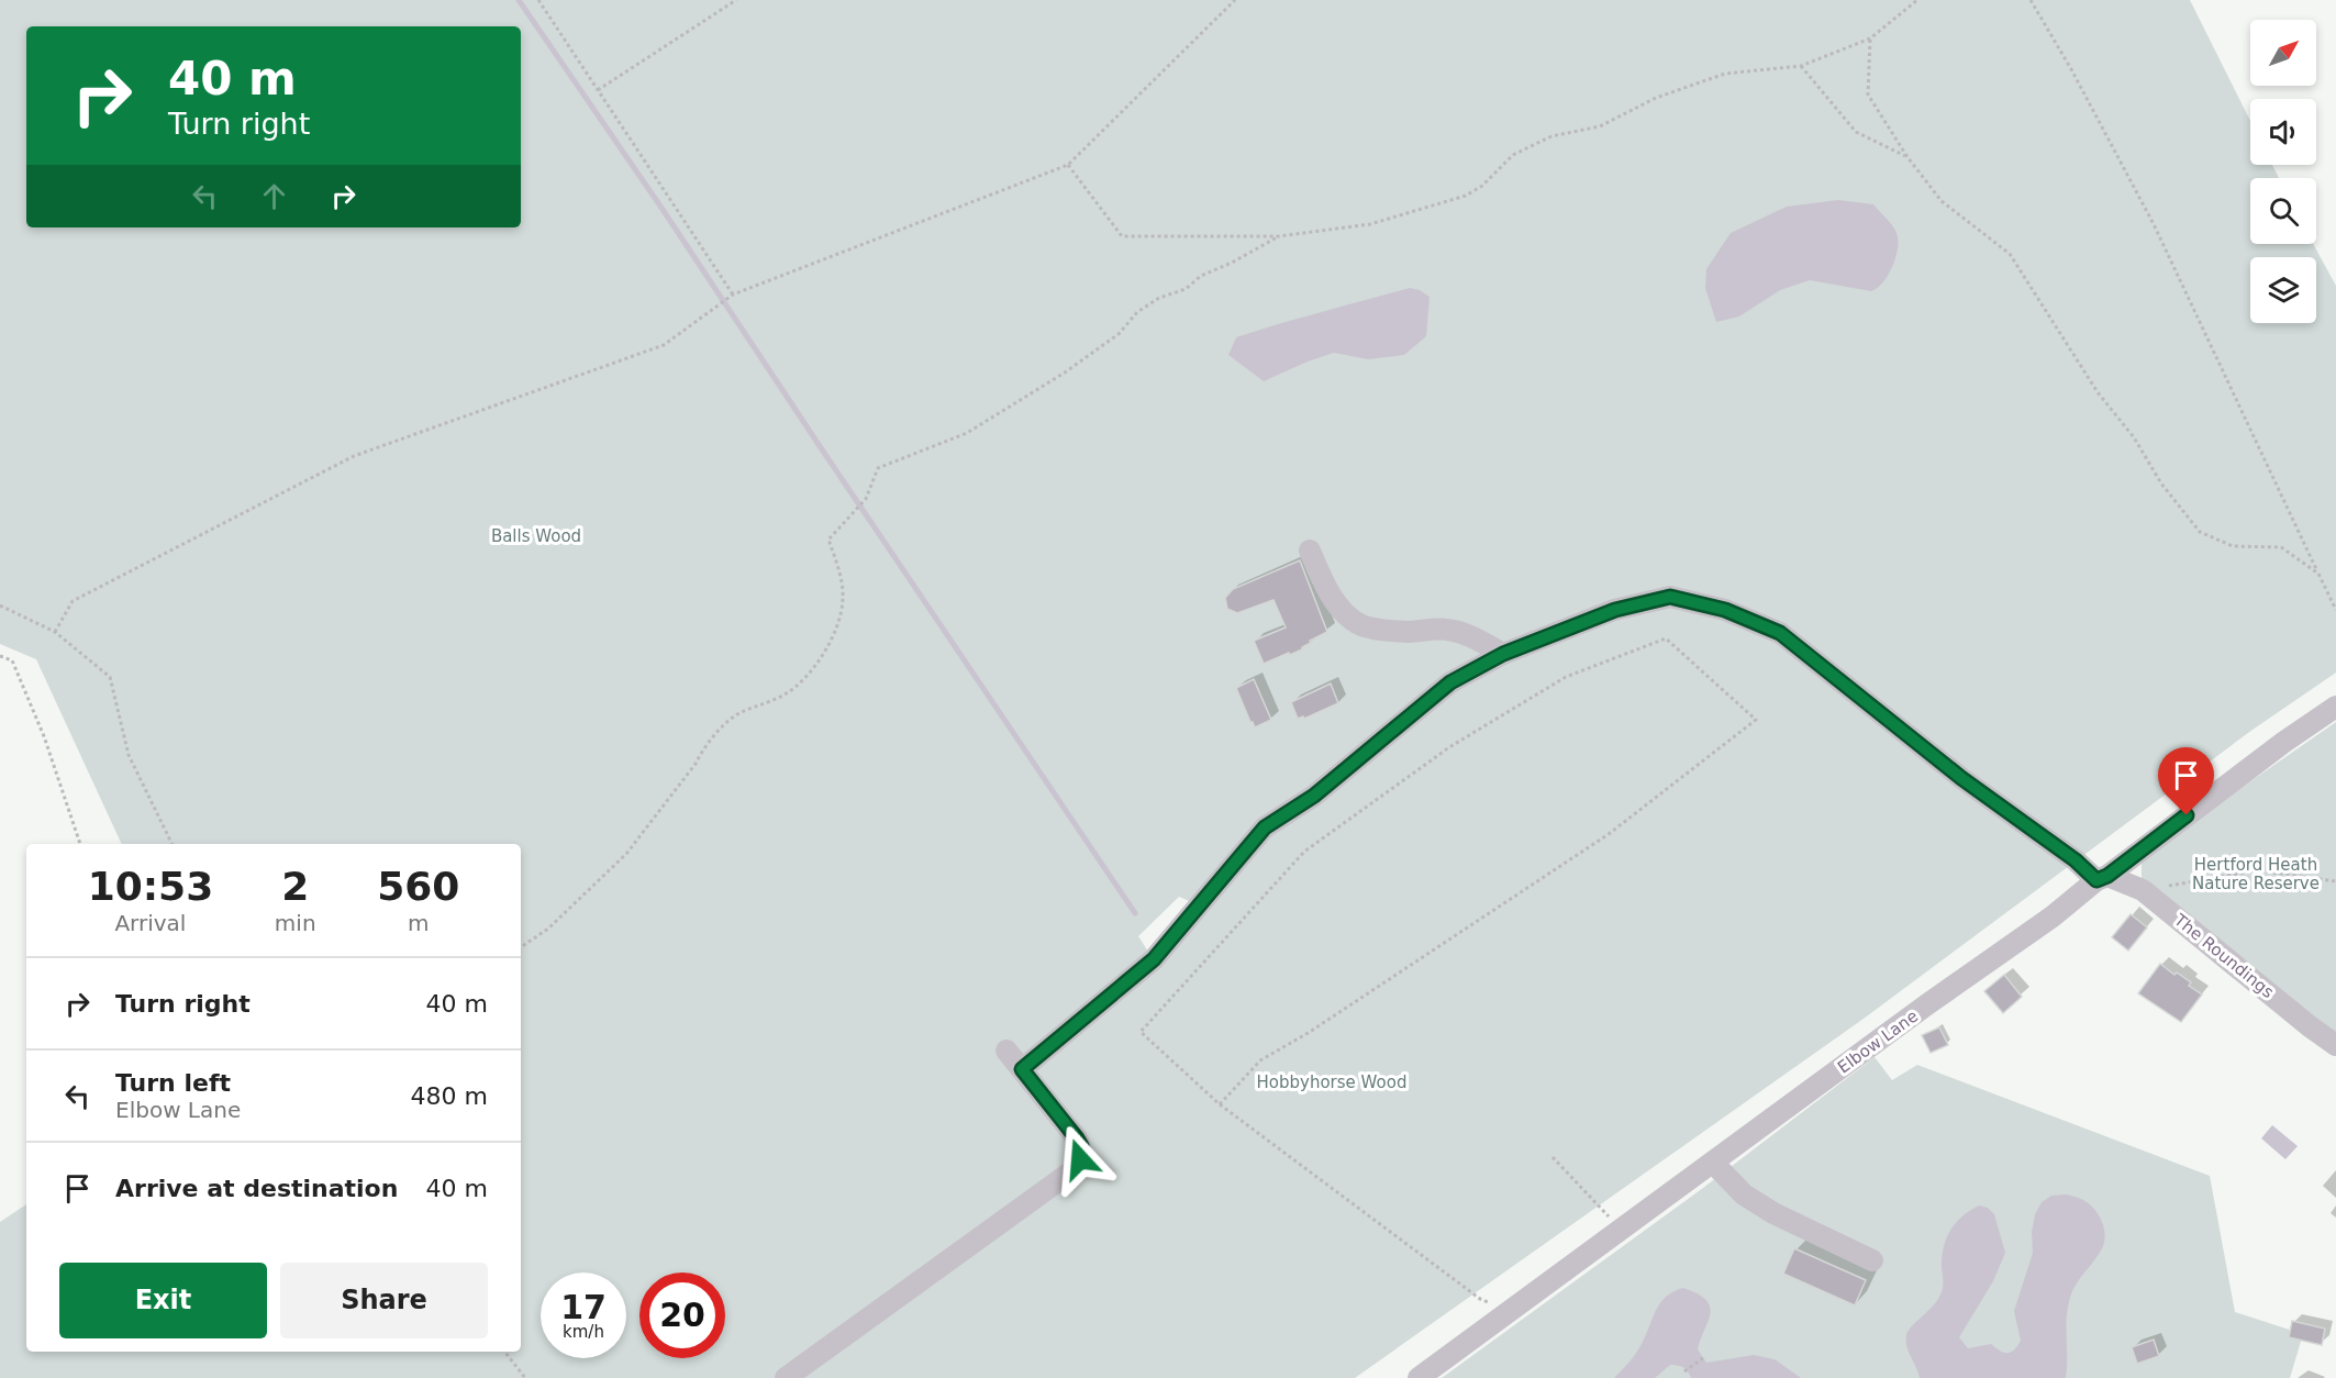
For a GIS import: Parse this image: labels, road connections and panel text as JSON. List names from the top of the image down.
{
  "streets": {
    "lane": ["The Roundings", "Elbow Lane"]
  },
  "crossings": [
    ["The Roundings", "Elbow Lane"]
  ],
  "parks": ["Balls Wood", "Hertford Heath Nature Reserve", "Hobbyhorse Wood"],
  "north": "top right",
  "page": {
    "turn": ["40 m", "Turn right"],
    "eta": [
      "10:53",
      "Arrival",
      "2",
      "min",
      "560",
      "m"
    ],
    "list": [
      {
        "name": "Turn right",
        "value": "40 m"
      },
      {
        "name": "Turn left",
        "note": "Elbow Lane",
        "value": "480 m"
      },
      {
        "name": "Arrive at destination",
        "value": "40 m"
      }
    ],
    "buttons": ["Exit", "Share"],
    "speed": "17 km/h",
    "limit": "20"
  }
}
